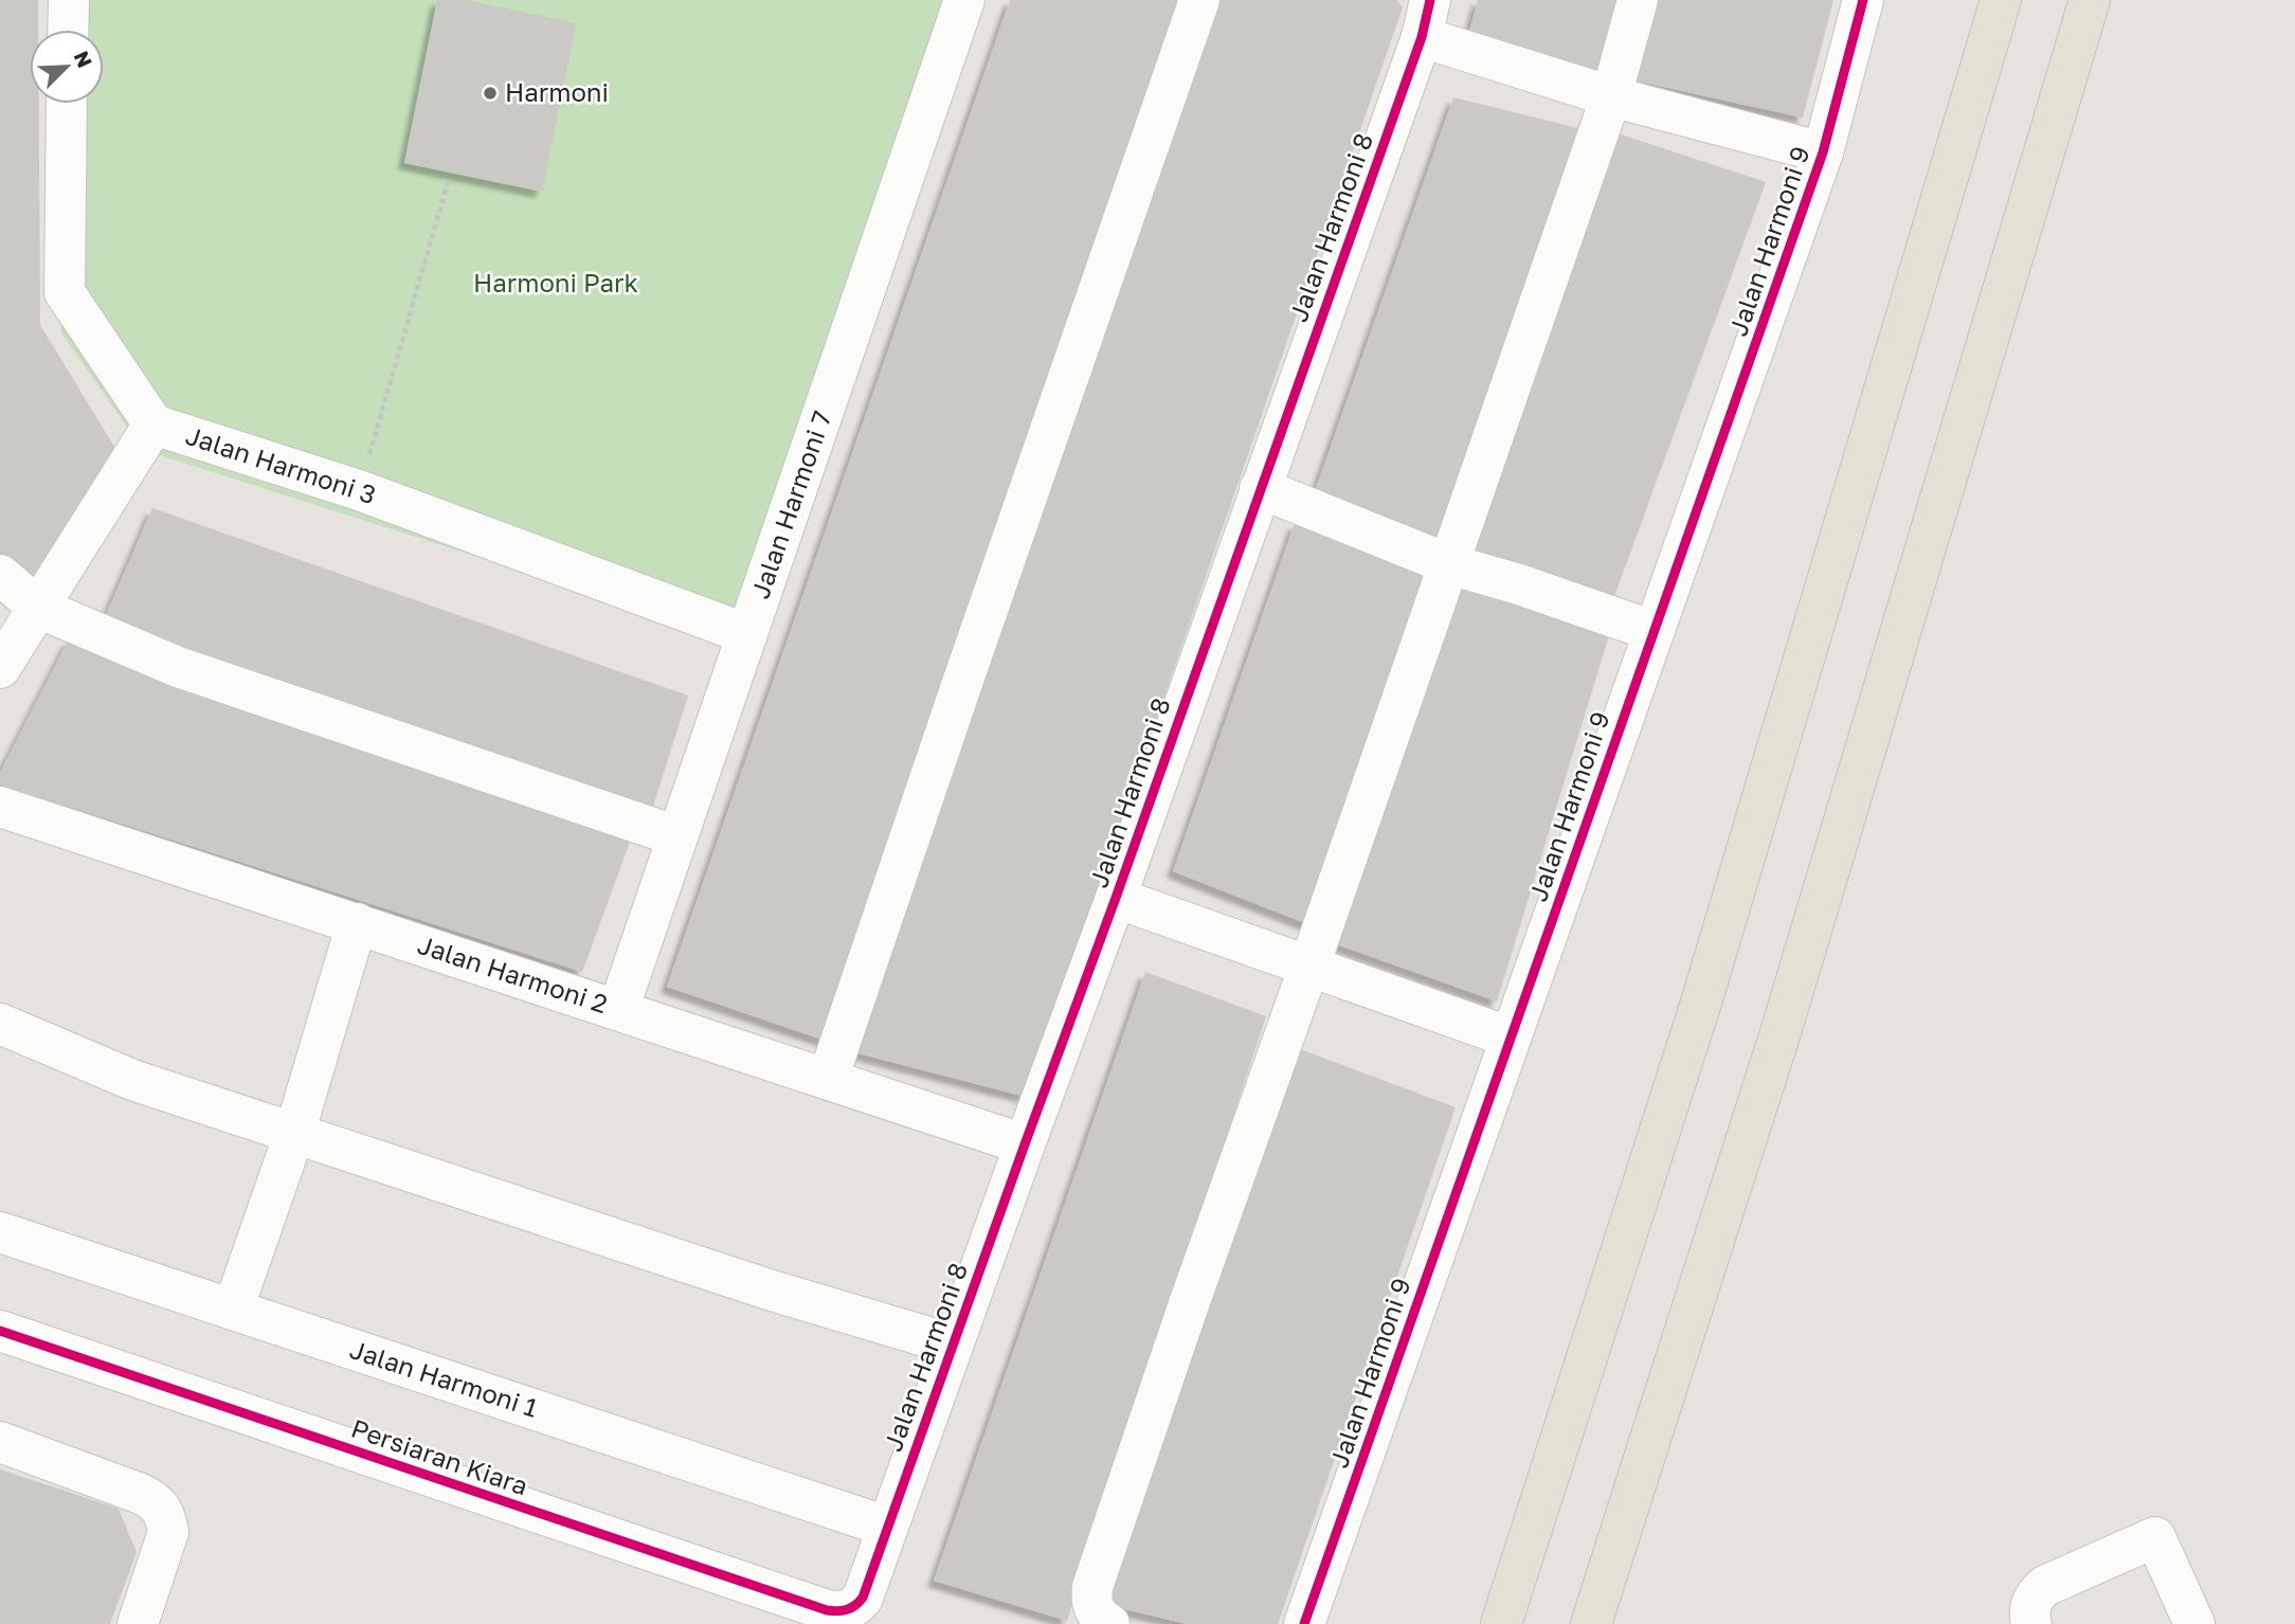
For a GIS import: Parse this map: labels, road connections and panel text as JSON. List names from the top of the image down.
{
  "streets": {
    "street": [
      "Jalan Harmoni 8",
      "Jalan Harmoni 9",
      "Jalan Harmoni 3",
      "Jalan Harmoni 7",
      "Jalan Harmoni 2",
      "Jalan Harmoni 1",
      "Persiaran Kiara"
    ]
  },
  "crossings": [
    ["Jalan Harmoni 8", "Jalan Harmoni 2"],
    ["Jalan Harmoni 8", "Jalan Harmoni 1"],
    ["Jalan Harmoni 8", "Persiaran Kiara"],
    ["Jalan Harmoni 3", "Jalan Harmoni 7"],
    ["Jalan Harmoni 7", "Jalan Harmoni 2"]
  ],
  "parks": ["Harmoni Park"],
  "places": ["Harmoni"],
  "north": "top right"
}
